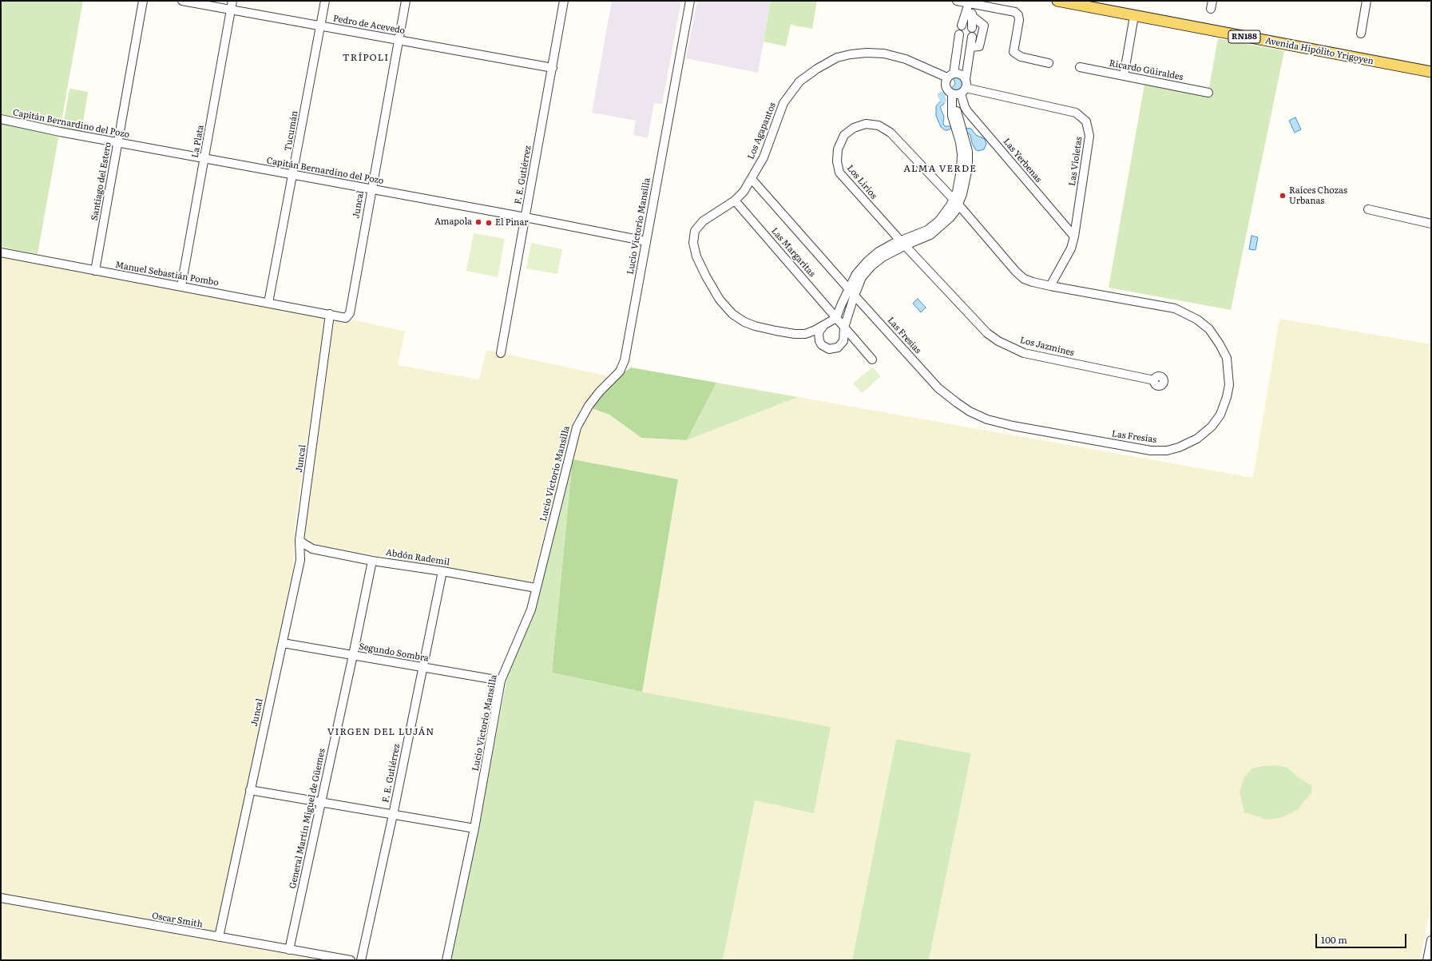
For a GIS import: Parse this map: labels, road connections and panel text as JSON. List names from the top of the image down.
{
  "streets": {
    "main road": ["RN188", "Avenida Hipólito Yrigoyen"],
    "street": [
      "Pedro de Acevedo",
      "Ricardo Güiraldes",
      "Capitán Bernardino del Pozo",
      "Tucumán",
      "Los Agapantos",
      "La Plata",
      "Las Yerbenas",
      "Las Violetas",
      "F. E. Gutiérrez",
      "Santiago del Estero",
      "Los Lirios",
      "Juncal",
      "Lucio Victorio Mansilla",
      "Las Margaritas",
      "Manuel Sebastián Pombo",
      "Las Fresias",
      "Los Jazmines",
      "Abdón Rademil",
      "Segundo Sombra",
      "General Martín Miguel de Güemes",
      "Oscar Smith"
    ]
  },
  "crossings": [
    ["Pedro de Acevedo", "Tucumán"],
    ["Pedro de Acevedo", "La Plata"],
    ["Pedro de Acevedo", "F. E. Gutiérrez"],
    ["Pedro de Acevedo", "Juncal"],
    ["Capitán Bernardino del Pozo", "Tucumán"],
    ["Capitán Bernardino del Pozo", "La Plata"],
    ["Capitán Bernardino del Pozo", "F. E. Gutiérrez"],
    ["Capitán Bernardino del Pozo", "Santiago del Estero"],
    ["Capitán Bernardino del Pozo", "Juncal"],
    ["Capitán Bernardino del Pozo", "Lucio Victorio Mansilla"],
    ["Tucumán", "Manuel Sebastián Pombo"],
    ["Los Agapantos", "Las Yerbenas"],
    ["Los Agapantos", "Las Violetas"],
    ["Los Agapantos", "Las Margaritas"],
    ["La Plata", "Manuel Sebastián Pombo"],
    ["Las Yerbenas", "Las Violetas"],
    ["Las Violetas", "Las Fresias"],
    ["F. E. Gutiérrez", "Abdón Rademil"],
    ["F. E. Gutiérrez", "Segundo Sombra"],
    ["Santiago del Estero", "Manuel Sebastián Pombo"],
    ["Los Lirios", "Las Fresias"],
    ["Los Lirios", "Los Jazmines"],
    ["Juncal", "Manuel Sebastián Pombo"],
    ["Juncal", "Abdón Rademil"],
    ["Juncal", "Segundo Sombra"],
    ["Juncal", "Oscar Smith"],
    ["Lucio Victorio Mansilla", "Abdón Rademil"],
    ["Lucio Victorio Mansilla", "Segundo Sombra"],
    ["Las Margaritas", "Las Fresias"],
    ["Abdón Rademil", "General Martín Miguel de Güemes"],
    ["Segundo Sombra", "General Martín Miguel de Güemes"],
    ["General Martín Miguel de Güemes", "Oscar Smith"]
  ],
  "districts": ["TRÍPOLI", "ALMA VERDE", "VIRGEN DEL LUJÁN"],
  "places": ["Raíces Chozas Urbanas", "Amapola", "El Pinar"],
  "scale_bar": "100 m"
}
